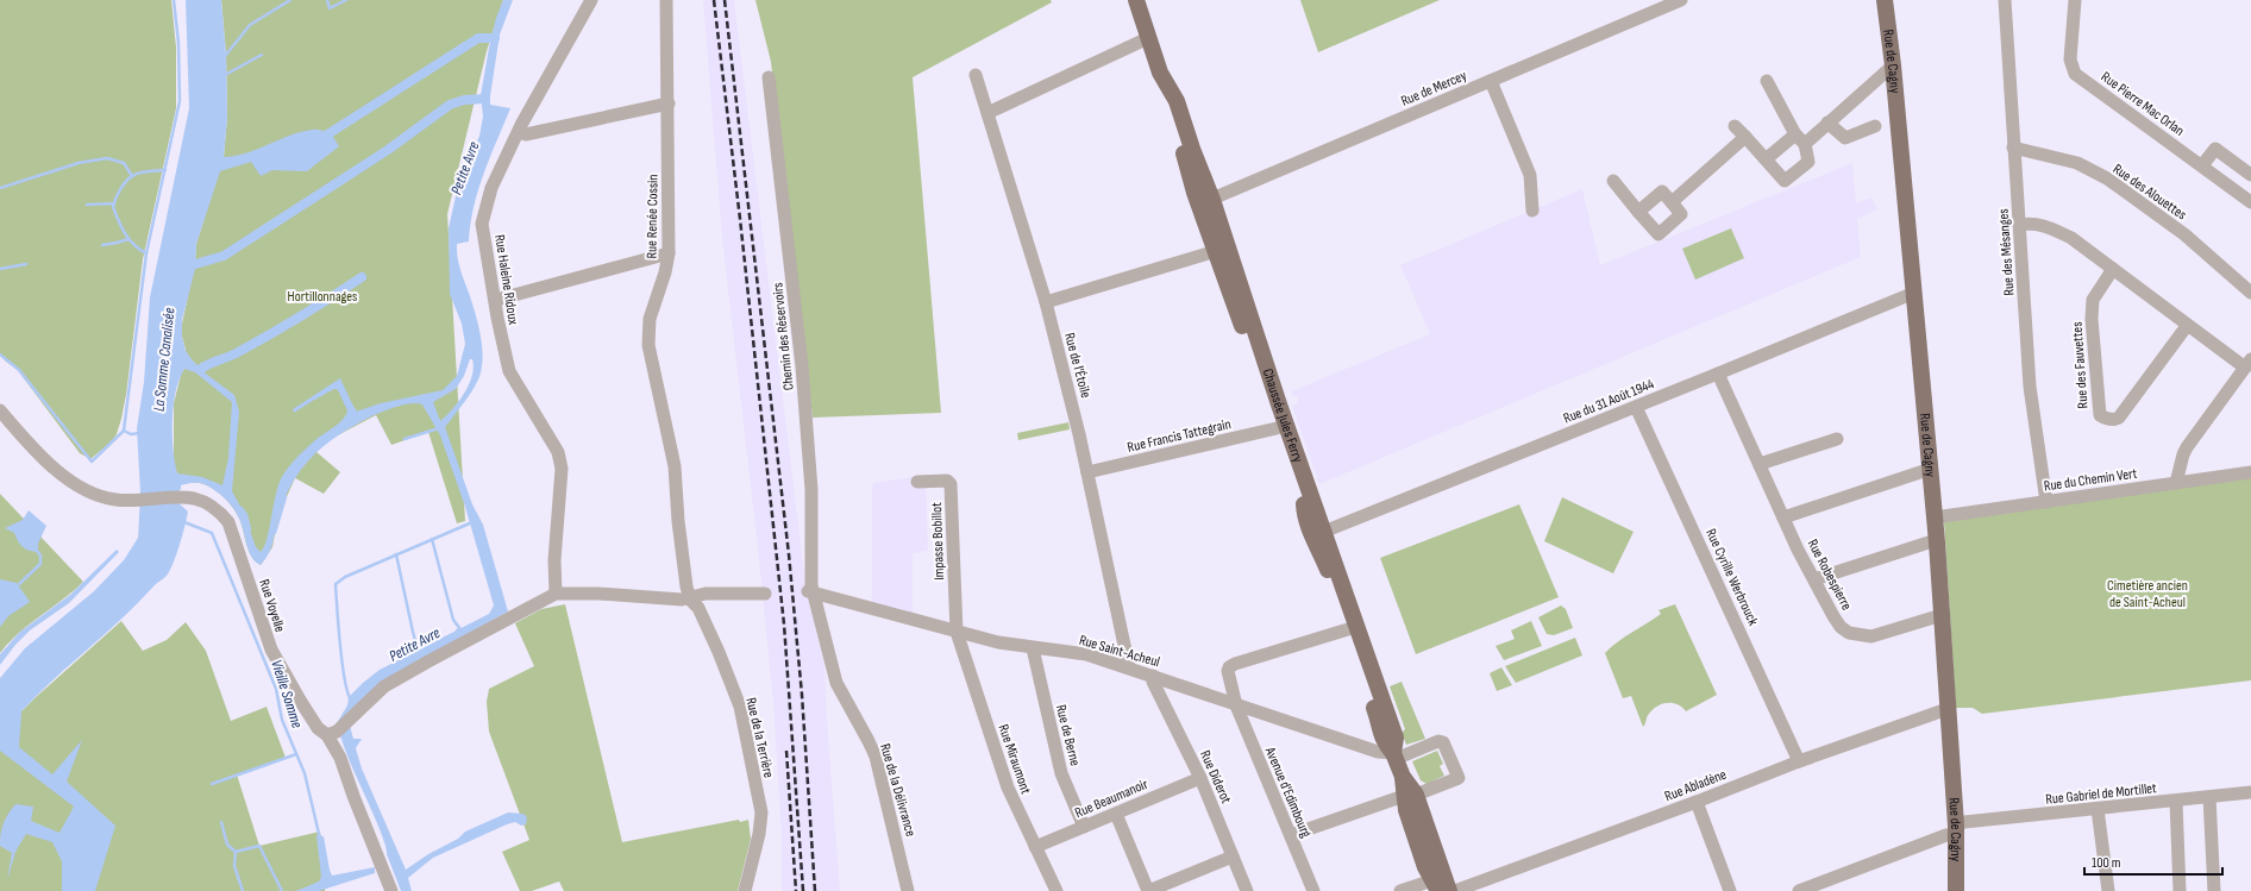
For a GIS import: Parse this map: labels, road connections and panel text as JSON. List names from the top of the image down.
{
  "streets": {
    "main road": ["Rue de Cagny", "Chaussée Jules Ferry"],
    "street": [
      "Rue de Mercey",
      "Rue Pierre Mac Orlan",
      "Rue des Alouettes",
      "Rue Renée Cossin",
      "Rue des Mésanges",
      "Rue Haleine Ridoux",
      "Chemin des Réservoirs",
      "Rue de l'Étoile",
      "Rue des Fauvettes",
      "Rue du 31 Août 1944",
      "Rue Francis Tattegrain",
      "Rue du Chemin Vert",
      "Impasse Bobillot",
      "Rue Robespierre",
      "Rue Cyrille Werbrouck",
      "Rue Voyelle",
      "Rue Saint-Acheul",
      "Rue de Berne",
      "Rue de la Terrière",
      "Rue Miraumont",
      "Rue Diderot",
      "Rue Abladène",
      "Rue de la Délivrance",
      "Avenue d'Edimbourg",
      "Rue Gabriel de Mortillet",
      "Rue Beaumanoir"
    ]
  },
  "crossings": [
    ["Rue de Cagny", "Rue du 31 Août 1944"],
    ["Rue de Cagny", "Rue du Chemin Vert"],
    ["Rue de Cagny", "Rue Robespierre"],
    ["Rue de Cagny", "Rue Abladène"],
    ["Rue de Cagny", "Rue Gabriel de Mortillet"],
    ["Rue de Mercey", "Chaussée Jules Ferry"],
    ["Rue des Alouettes", "Rue des Mésanges"],
    ["Rue Renée Cossin", "Rue de la Terrière"],
    ["Rue des Mésanges", "Rue du Chemin Vert"],
    ["Chemin des Réservoirs", "Rue Saint-Acheul"],
    ["Chemin des Réservoirs", "Rue de la Délivrance"],
    ["Rue de l'Étoile", "Rue Francis Tattegrain"],
    ["Rue de l'Étoile", "Rue Saint-Acheul"],
    ["Rue du 31 Août 1944", "Chaussée Jules Ferry"],
    ["Rue du 31 Août 1944", "Rue Robespierre"],
    ["Rue du 31 Août 1944", "Rue Cyrille Werbrouck"],
    ["Chaussée Jules Ferry", "Rue Francis Tattegrain"],
    ["Chaussée Jules Ferry", "Rue Saint-Acheul"],
    ["Impasse Bobillot", "Rue Saint-Acheul"],
    ["Impasse Bobillot", "Rue Miraumont"],
    ["Rue Cyrille Werbrouck", "Rue Abladène"],
    ["Rue Saint-Acheul", "Rue de Berne"],
    ["Rue Saint-Acheul", "Rue Miraumont"],
    ["Rue Saint-Acheul", "Rue Diderot"],
    ["Rue Saint-Acheul", "Rue de la Délivrance"],
    ["Rue Saint-Acheul", "Avenue d'Edimbourg"],
    ["Rue de Berne", "Rue Beaumanoir"],
    ["Rue Miraumont", "Rue Beaumanoir"],
    ["Rue Diderot", "Rue Beaumanoir"]
  ],
  "water": ["Petite Avre", "La Somme Canalisée", "Vieille Somme"],
  "parks": ["Hortillonnages", "Cimetière ancien de Saint-Acheul"],
  "scale_bar": "100 m"
}
